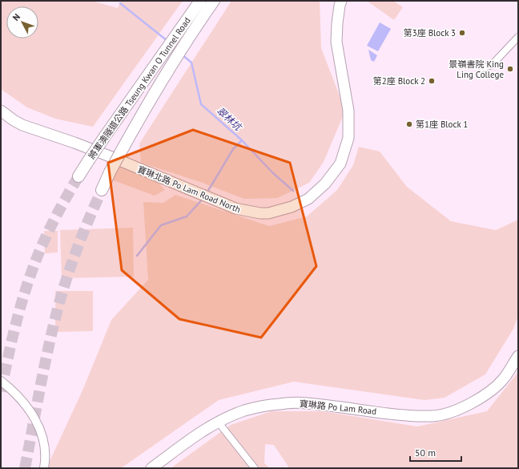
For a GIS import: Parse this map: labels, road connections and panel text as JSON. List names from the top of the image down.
{
  "streets": {
    "highway": ["將軍澳隧道公路 Tseung Kwan O Tunnel Road"],
    "main road": ["寶琳北路 Po Lam Road North", "寶琳路 Po Lam Road"]
  },
  "water": ["翠林坑"],
  "places": [
    "第3座 Block 3",
    "景嶺書院 King Ling College",
    "第2座 Block 2",
    "第1座 Block 1"
  ],
  "scale_bar": "50 m",
  "north": "top left"
}
